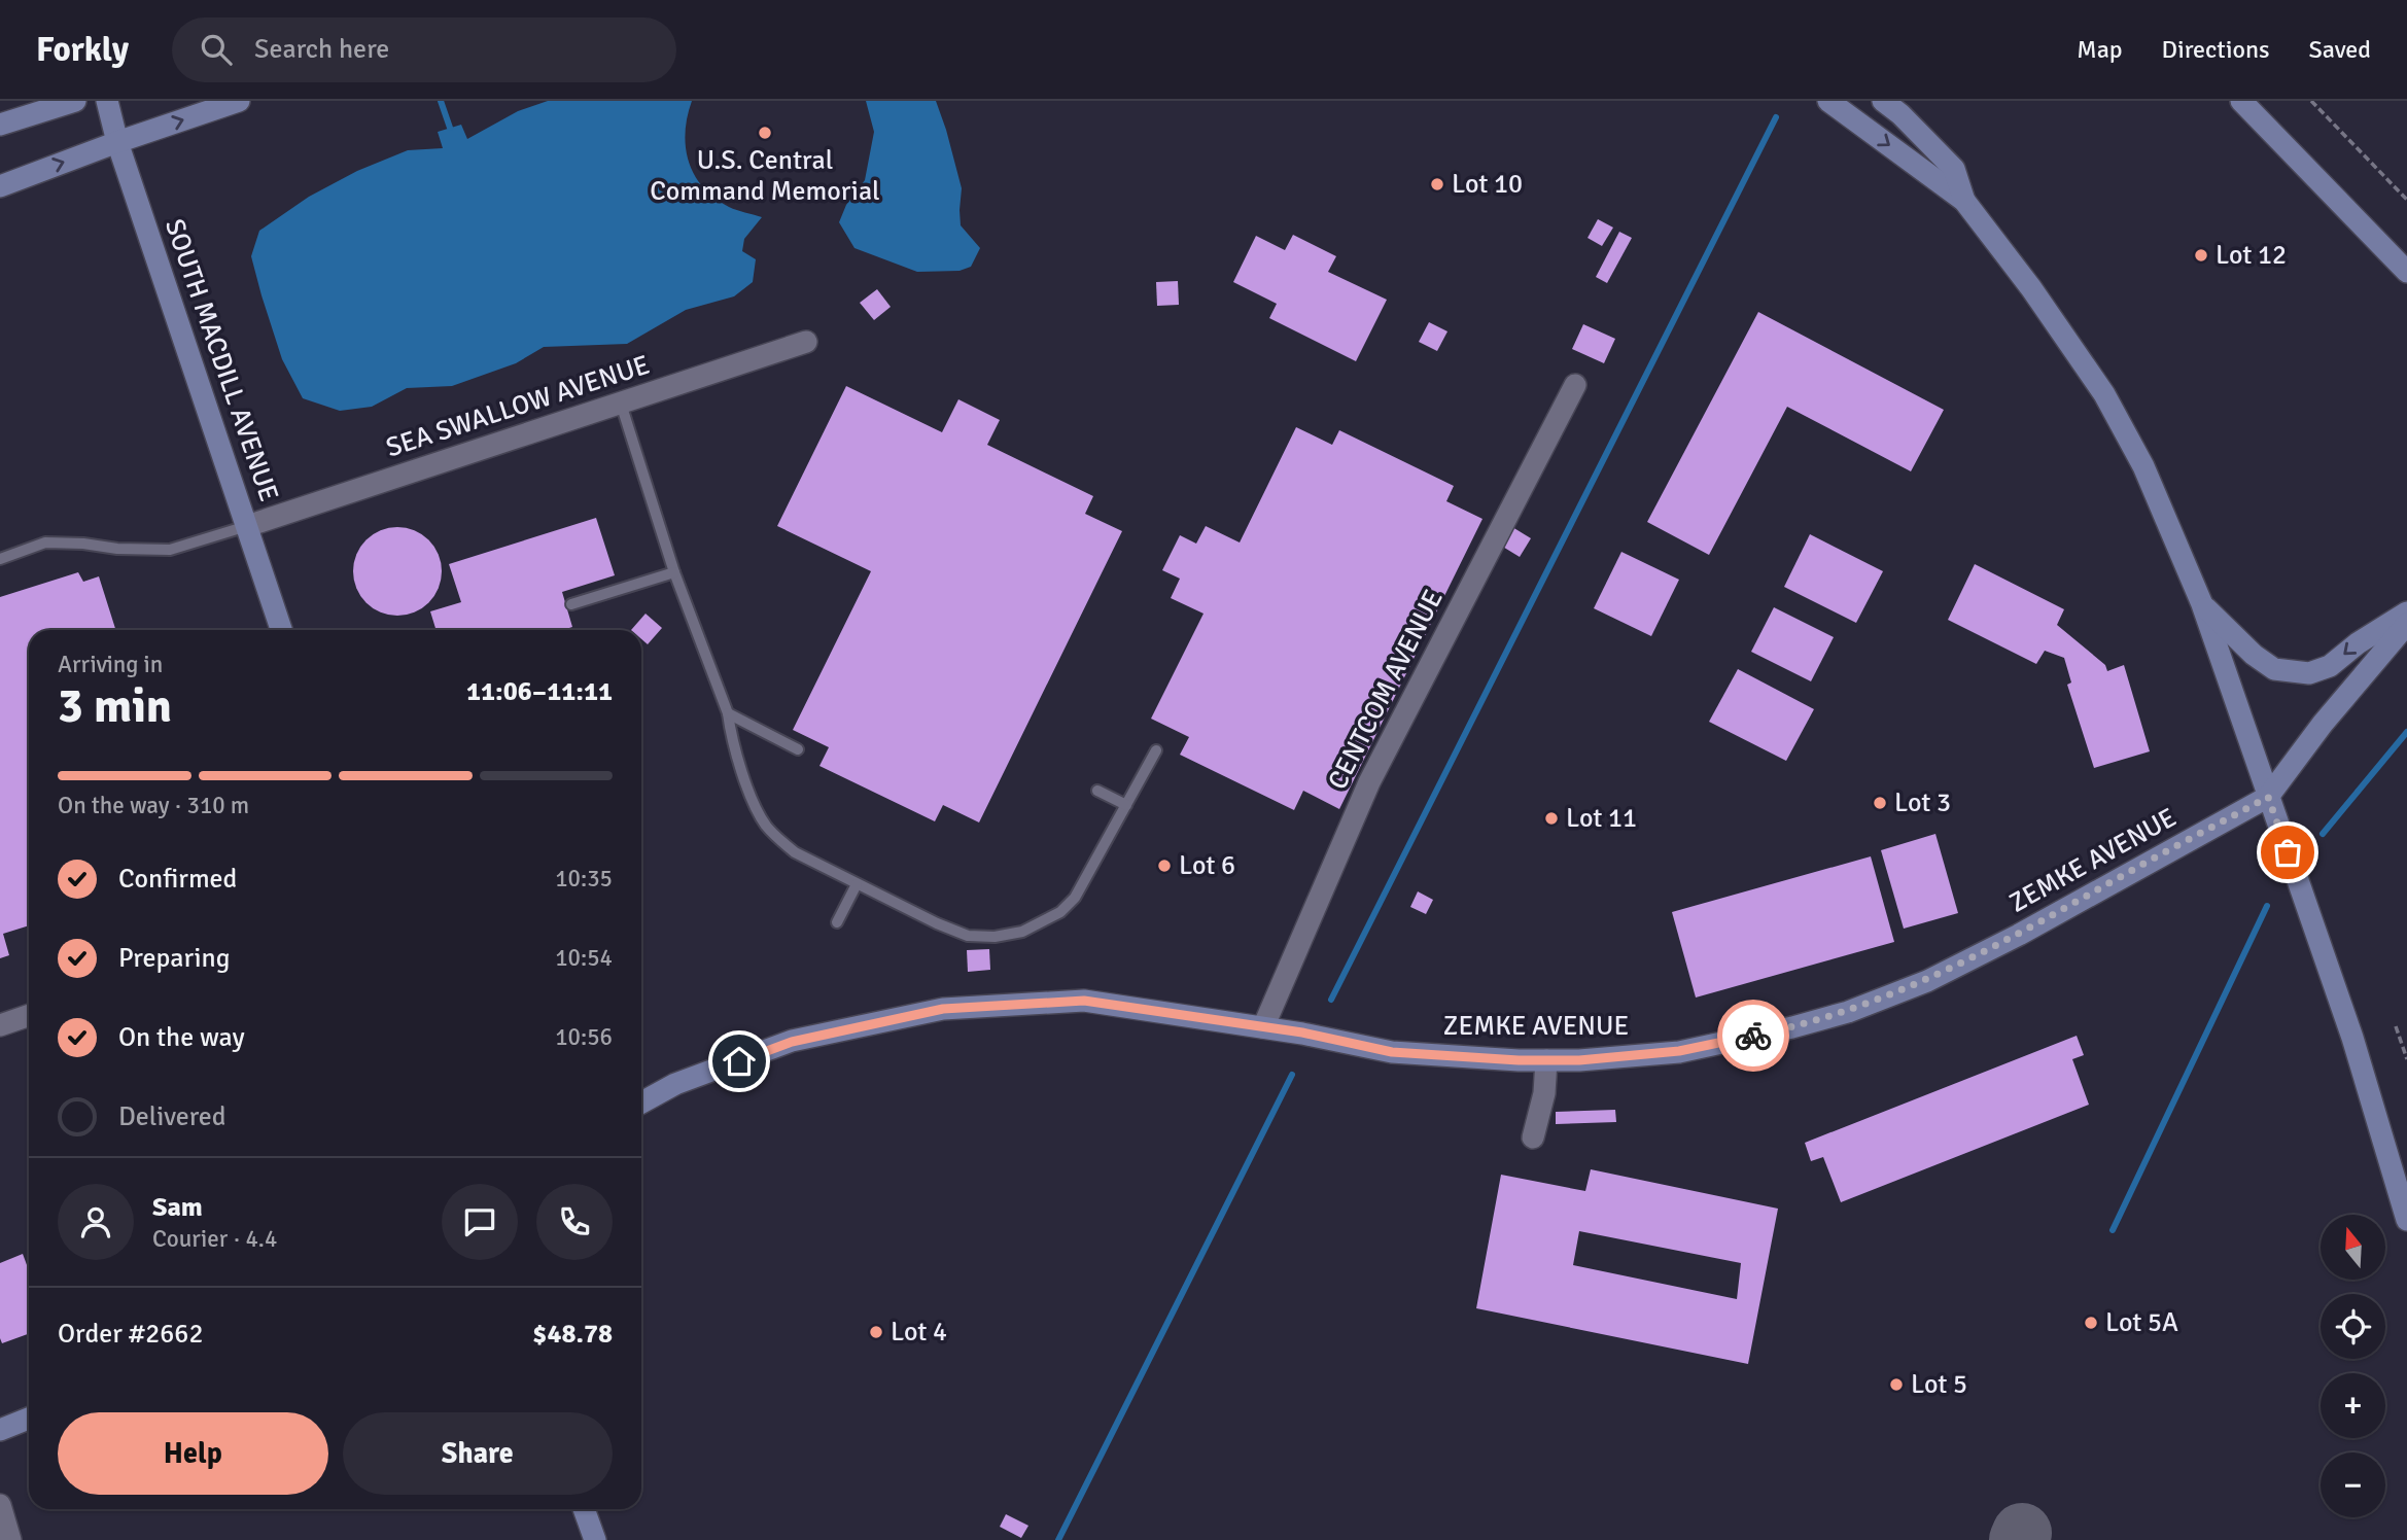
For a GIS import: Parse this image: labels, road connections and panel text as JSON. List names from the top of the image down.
{
  "streets": {
    "street": [
      "SOUTH MACDILL AVENUE",
      "SEA SWALLOW AVENUE",
      "CENTCOM AVENUE",
      "ZEMKE AVENUE"
    ]
  },
  "crossings": [
    ["SOUTH MACDILL AVENUE", "SEA SWALLOW AVENUE"],
    ["CENTCOM AVENUE", "ZEMKE AVENUE"]
  ],
  "places": [
    "U.S. Central Command Memorial",
    "Lot 10",
    "Lot 12",
    "Lot 3",
    "Lot 11",
    "Lot 6",
    "Lot 5A",
    "Lot 4",
    "Lot 5"
  ],
  "north": "top",
  "page": {
    "header": "Forkly",
    "search": "Search here",
    "nav": ["Map", "Directions", "Saved"],
    "heading": ["3 min", "Arriving in", "11:06–11:11"],
    "panel": [
      "Sam",
      "Courier · 4.4",
      "Order #2662",
      "$48.78"
    ],
    "bar": "On the way · 310 m",
    "list": [
      ["Confirmed", "10:35"],
      ["Preparing", "10:54"],
      ["On the way", "10:56"],
      "Delivered"
    ],
    "map_buttons": ["+", "−"],
    "buttons": ["Help", "Share"]
  }
}
